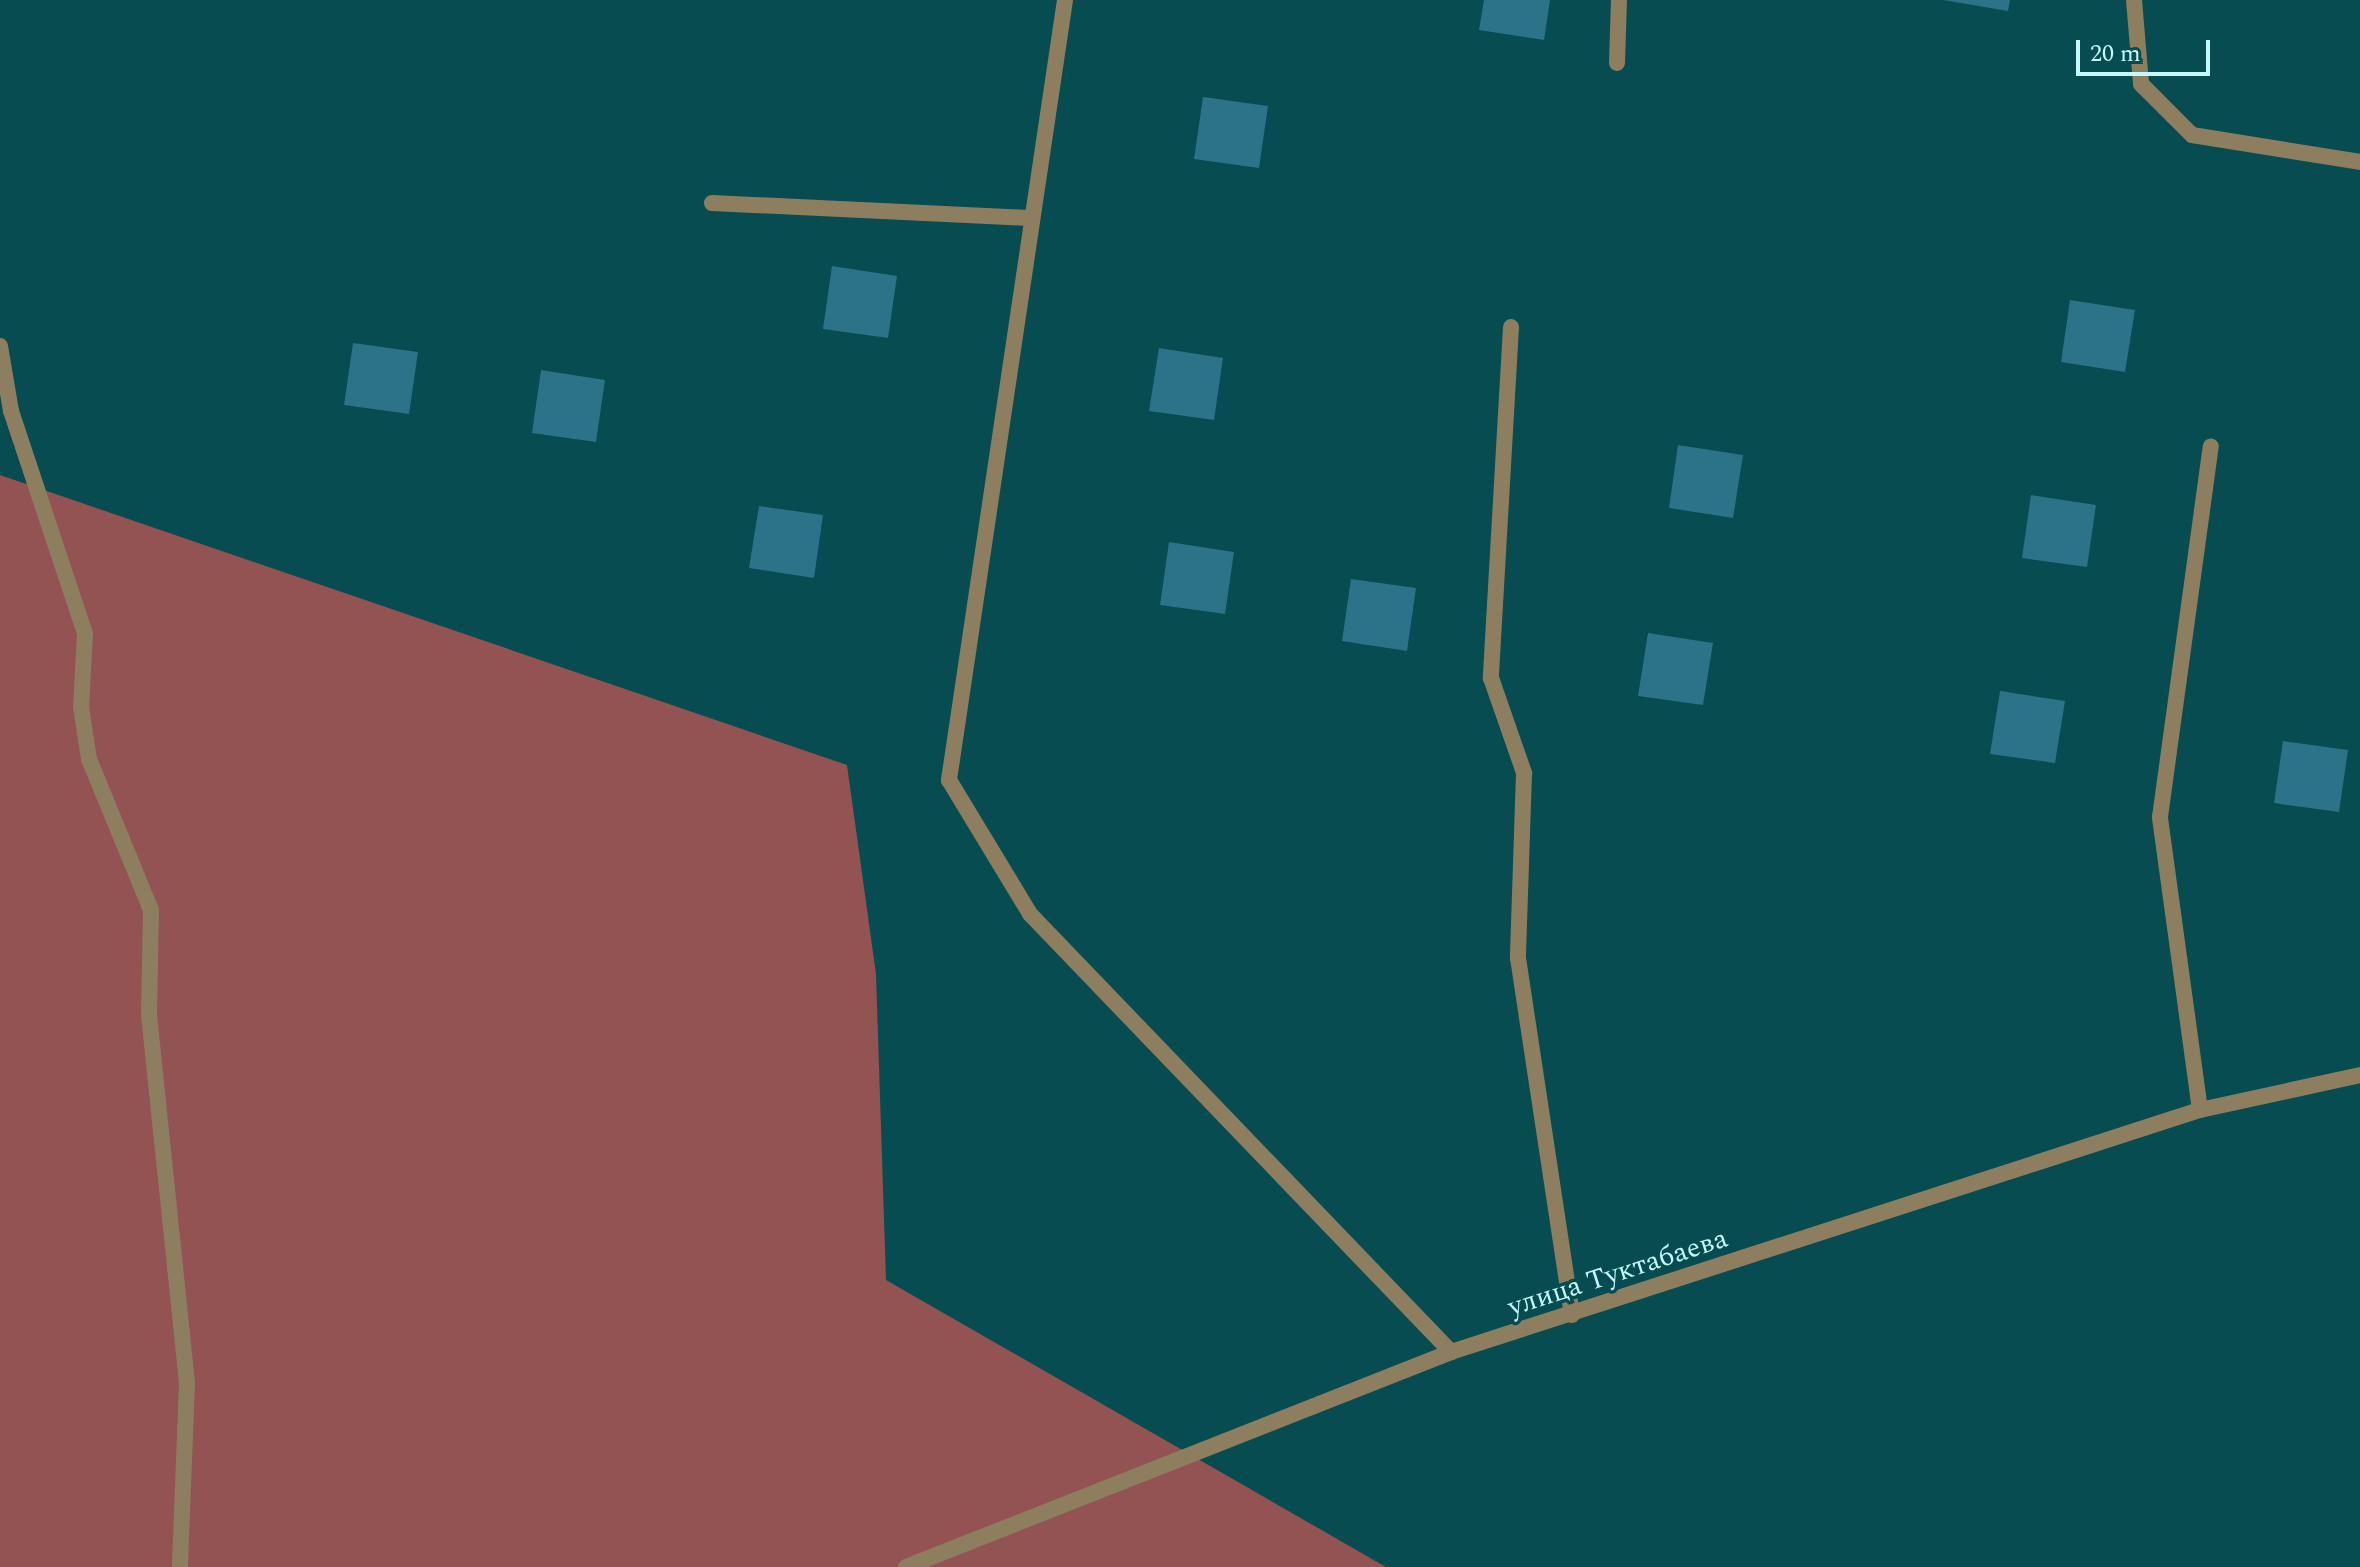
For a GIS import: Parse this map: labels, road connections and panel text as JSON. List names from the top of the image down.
{
  "streets": {
    "street": ["улица Туктабаева"]
  },
  "scale_bar": "20 m"
}
